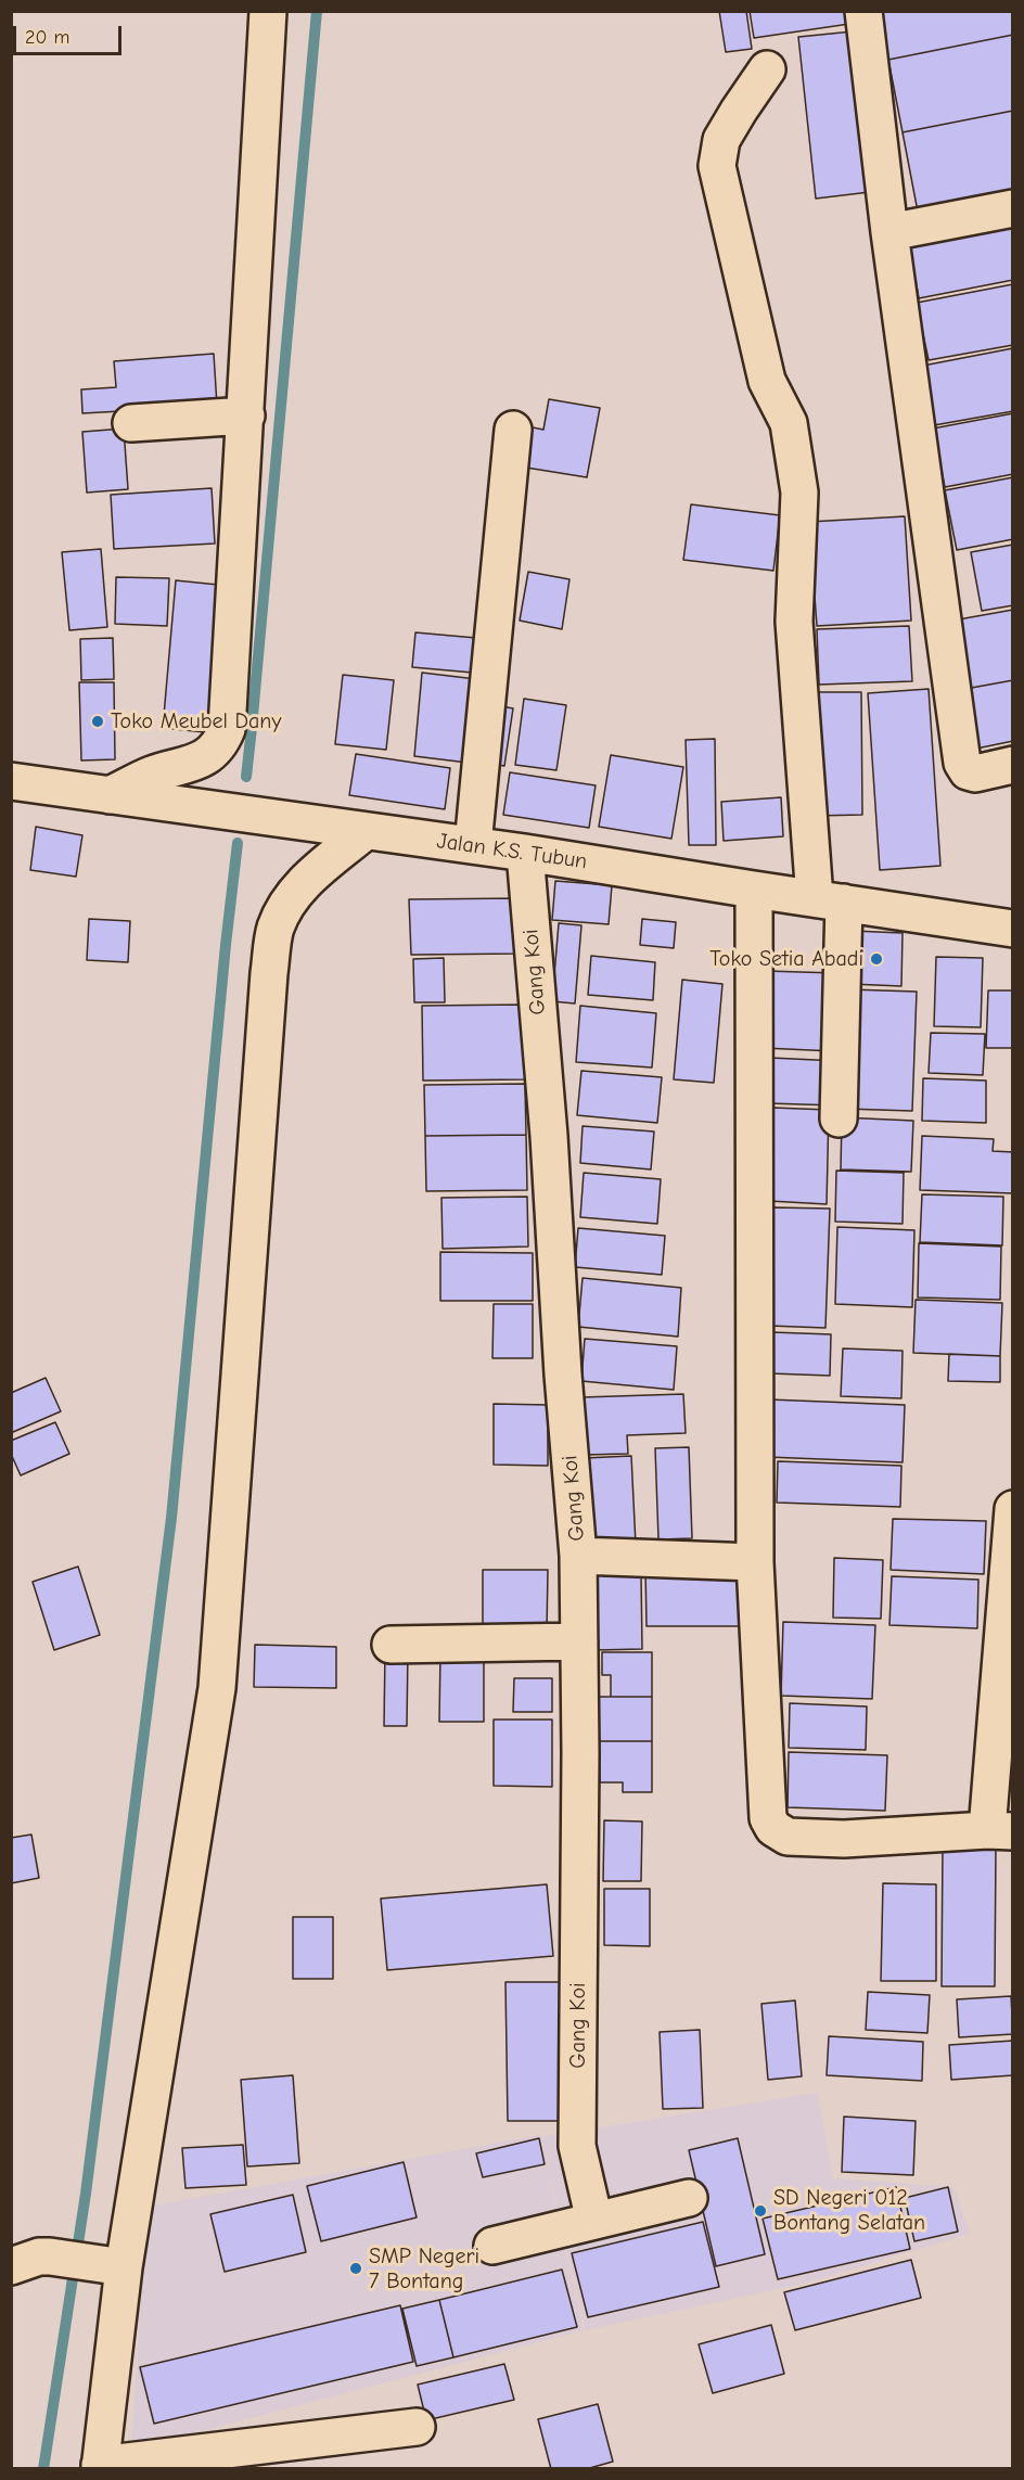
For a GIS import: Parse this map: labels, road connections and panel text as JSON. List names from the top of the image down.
{
  "streets": {
    "street": ["Jalan K.S. Tubun", "Gang Koi"]
  },
  "crossings": [
    ["Jalan K.S. Tubun", "Gang Koi"]
  ],
  "places": [
    "Toko Meubel Dany",
    "Toko Setia Abadi",
    "SD Negeri 012 Bontang Selatan",
    "SMP Negeri 7 Bontang"
  ],
  "scale_bar": "20 m"
}
